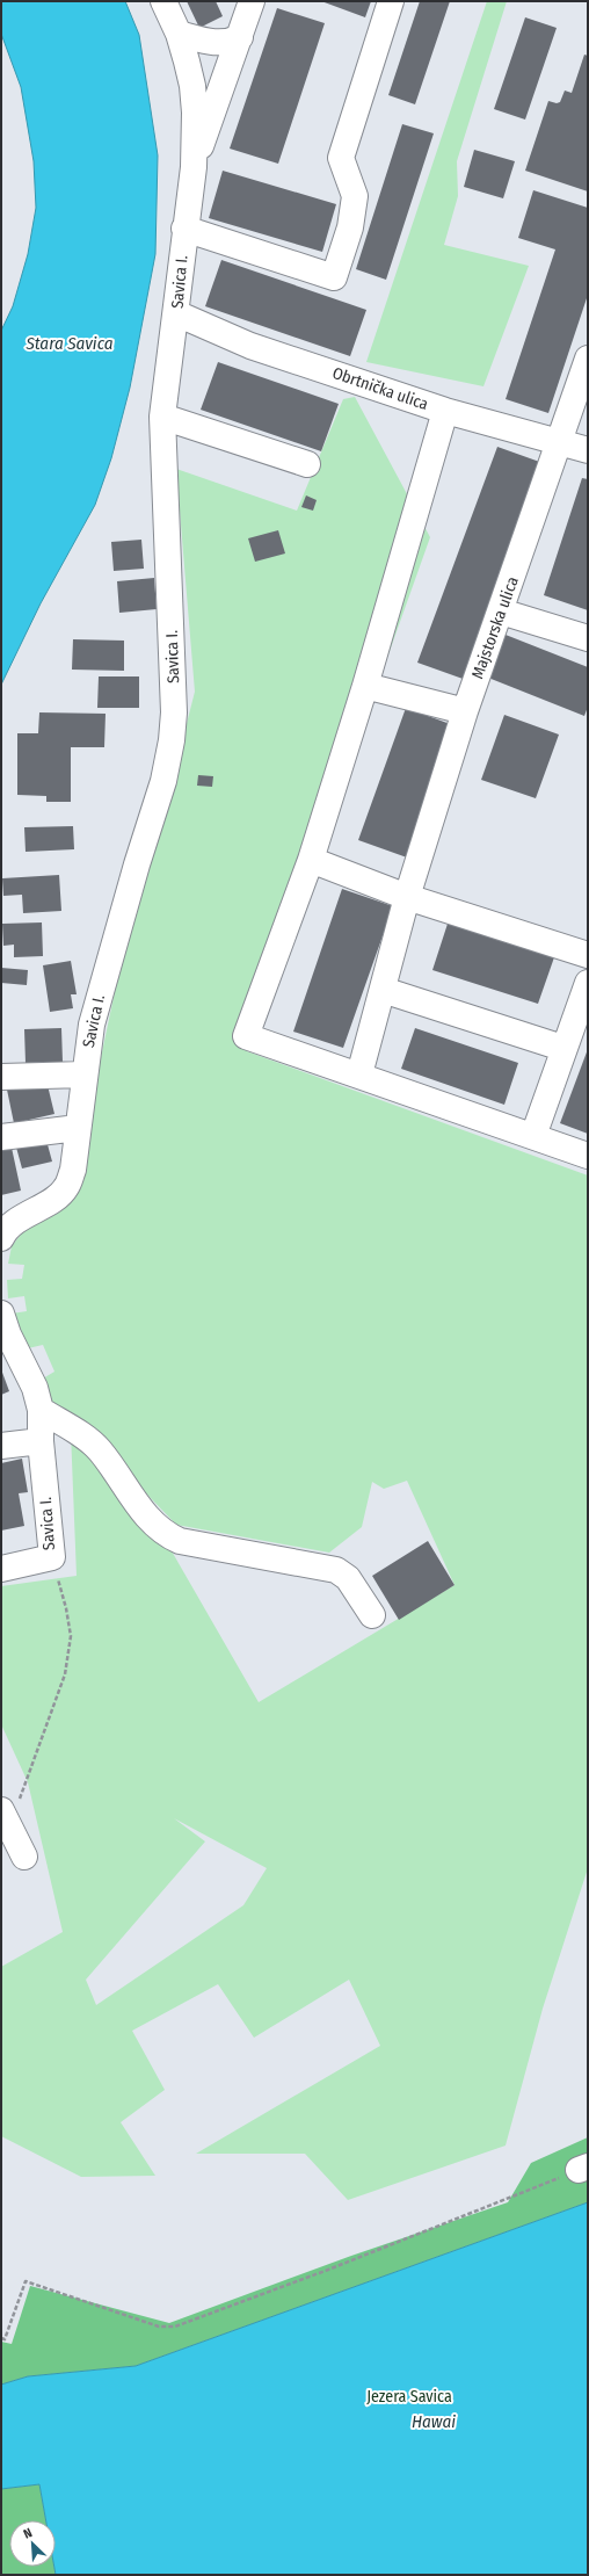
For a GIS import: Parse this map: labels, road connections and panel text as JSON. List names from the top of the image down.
{
  "streets": {
    "street": ["Savica I.", "Obrtnička ulica", "Majstorska ulica"]
  },
  "crossings": [
    ["Savica I.", "Obrtnička ulica"],
    ["Obrtnička ulica", "Majstorska ulica"]
  ],
  "water": ["Stara Savica", "Hawai"],
  "parks": ["Jezera Savica"],
  "north": "top left"
}
